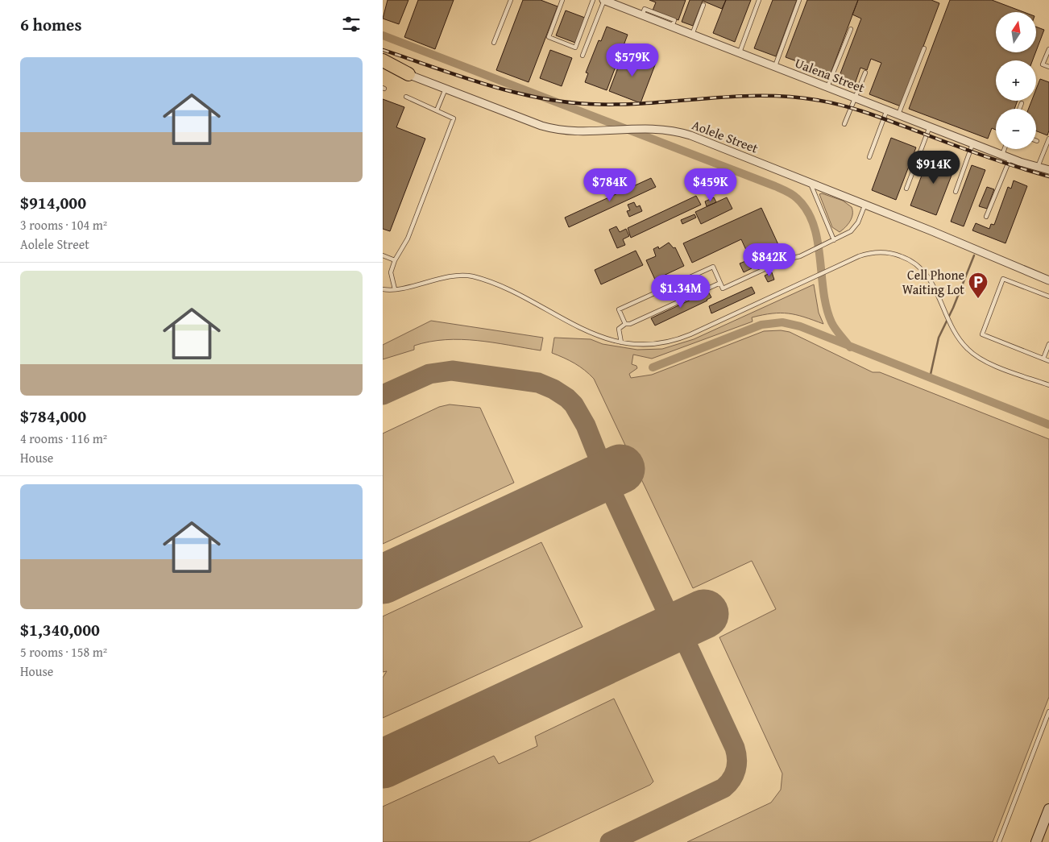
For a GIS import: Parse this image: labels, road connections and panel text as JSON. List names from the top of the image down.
{
  "streets": {
    "street": ["Ualena Street", "Aolele Street"]
  },
  "places": {
    "parking": ["Cell Phone Waiting Lot"]
  },
  "north": "top",
  "page": {
    "heading": "6 homes",
    "map_buttons": ["+", "−"],
    "price": [
      "$579K",
      "$914K",
      "$784K",
      "$459K",
      "$842K",
      "$1.34M"
    ],
    "list": [
      {
        "name": "$914,000",
        "note": "3 rooms · 104 m² · Aolele Street"
      },
      {
        "name": "$784,000",
        "note": "4 rooms · 116 m² · House"
      },
      {
        "name": "$1,340,000",
        "note": "5 rooms · 158 m² · House"
      }
    ]
  }
}
